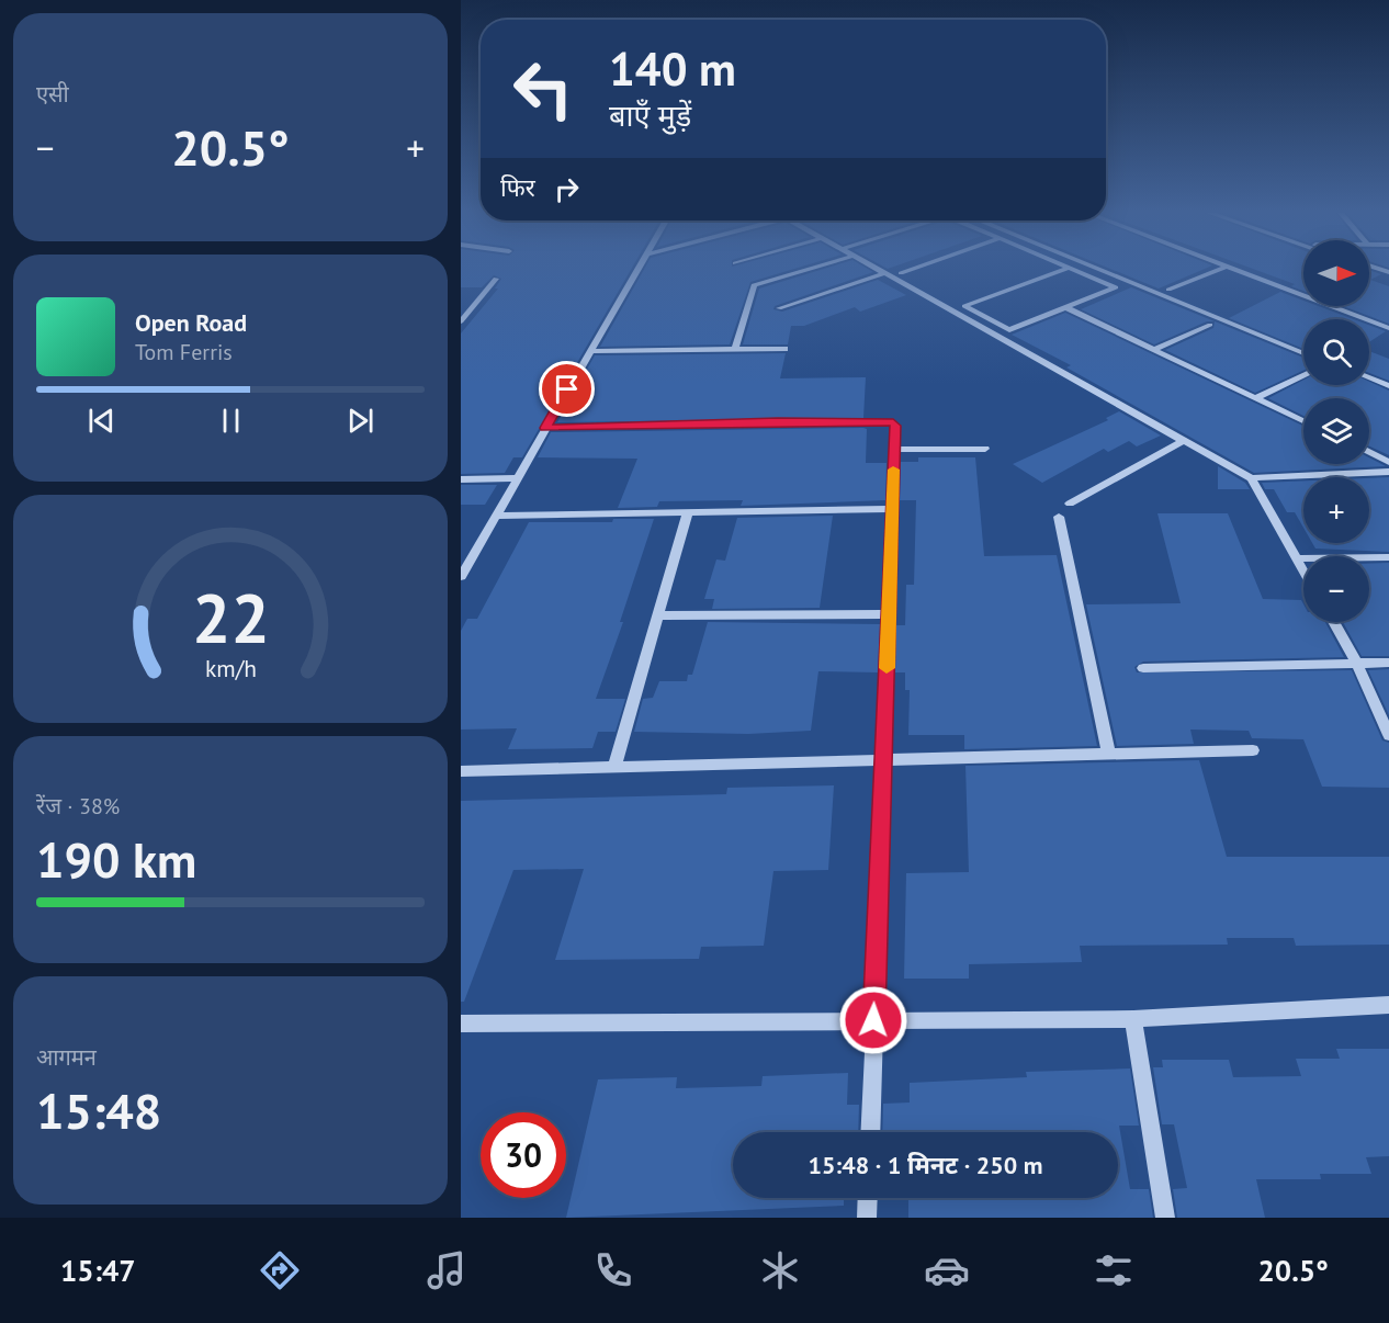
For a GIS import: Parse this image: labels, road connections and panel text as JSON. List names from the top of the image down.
{
  "north": "right",
  "page": {
    "tile": [
      "एसी",
      ["रेंज · 38%", "190 km"],
      ["आगमन", "15:48"]
    ],
    "turn": ["140 m", "बाएँ मुड़ें"],
    "heat": ["−", "20.5°", "+"],
    "then": "फिर",
    "map_buttons": ["+", "−"],
    "song": ["Open Road", "Tom Ferris"],
    "limit": "30",
    "trip": "15:48 · 1 मिनट · 250 m",
    "tabs": ["15:47", "20.5°"],
    "gauge": ["22", "km/h"]
  }
}
